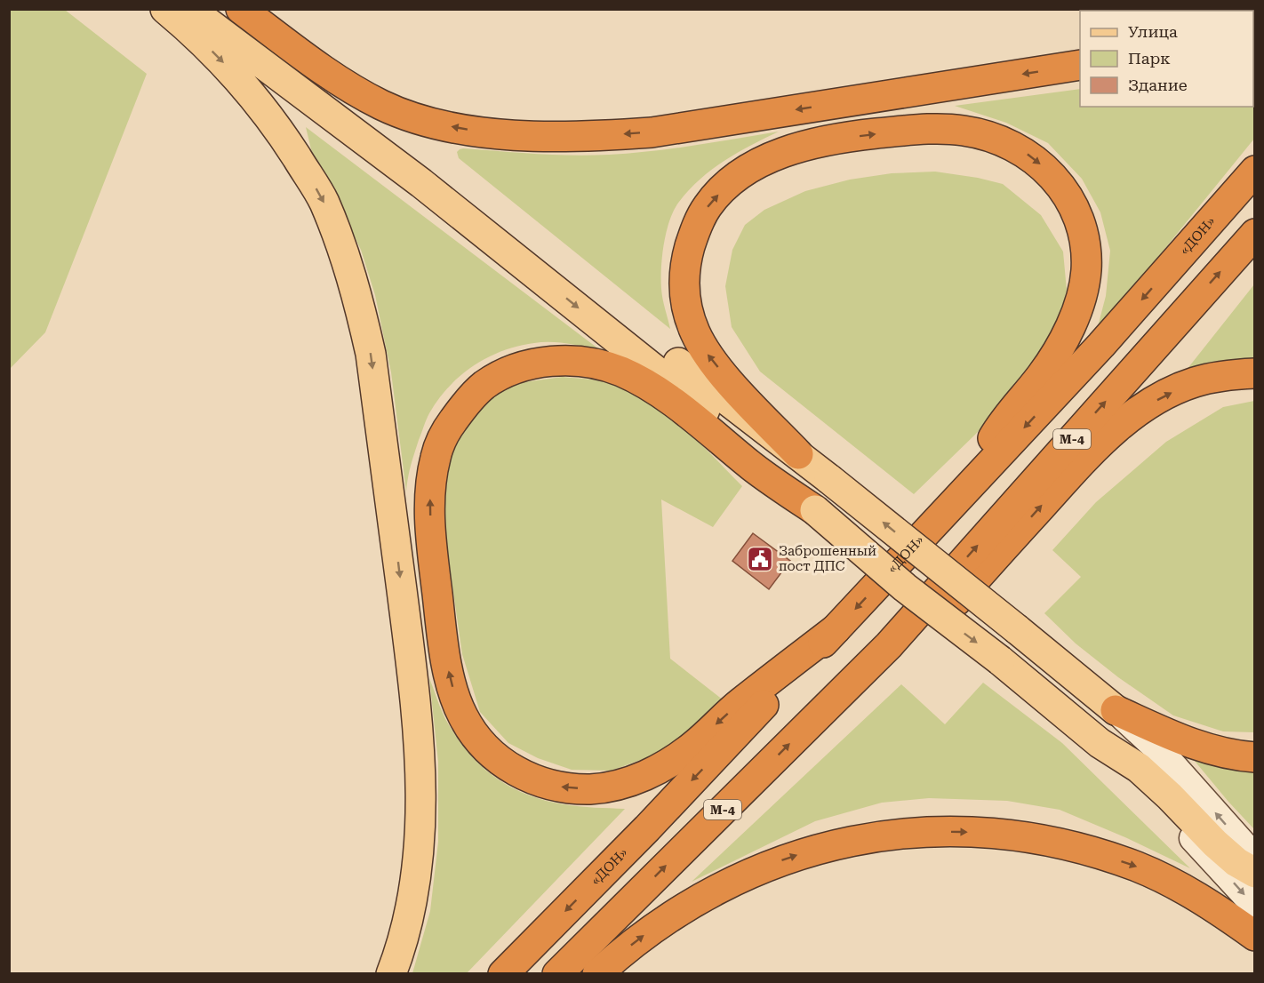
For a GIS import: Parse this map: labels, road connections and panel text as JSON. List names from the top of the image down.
{
  "streets": {
    "highway": ["«ДОН»", "М-4"]
  },
  "places": {
    "public building": ["Заброшенный пост ДПС"]
  },
  "legend": ["Улица", "Парк", "Здание"]
}
